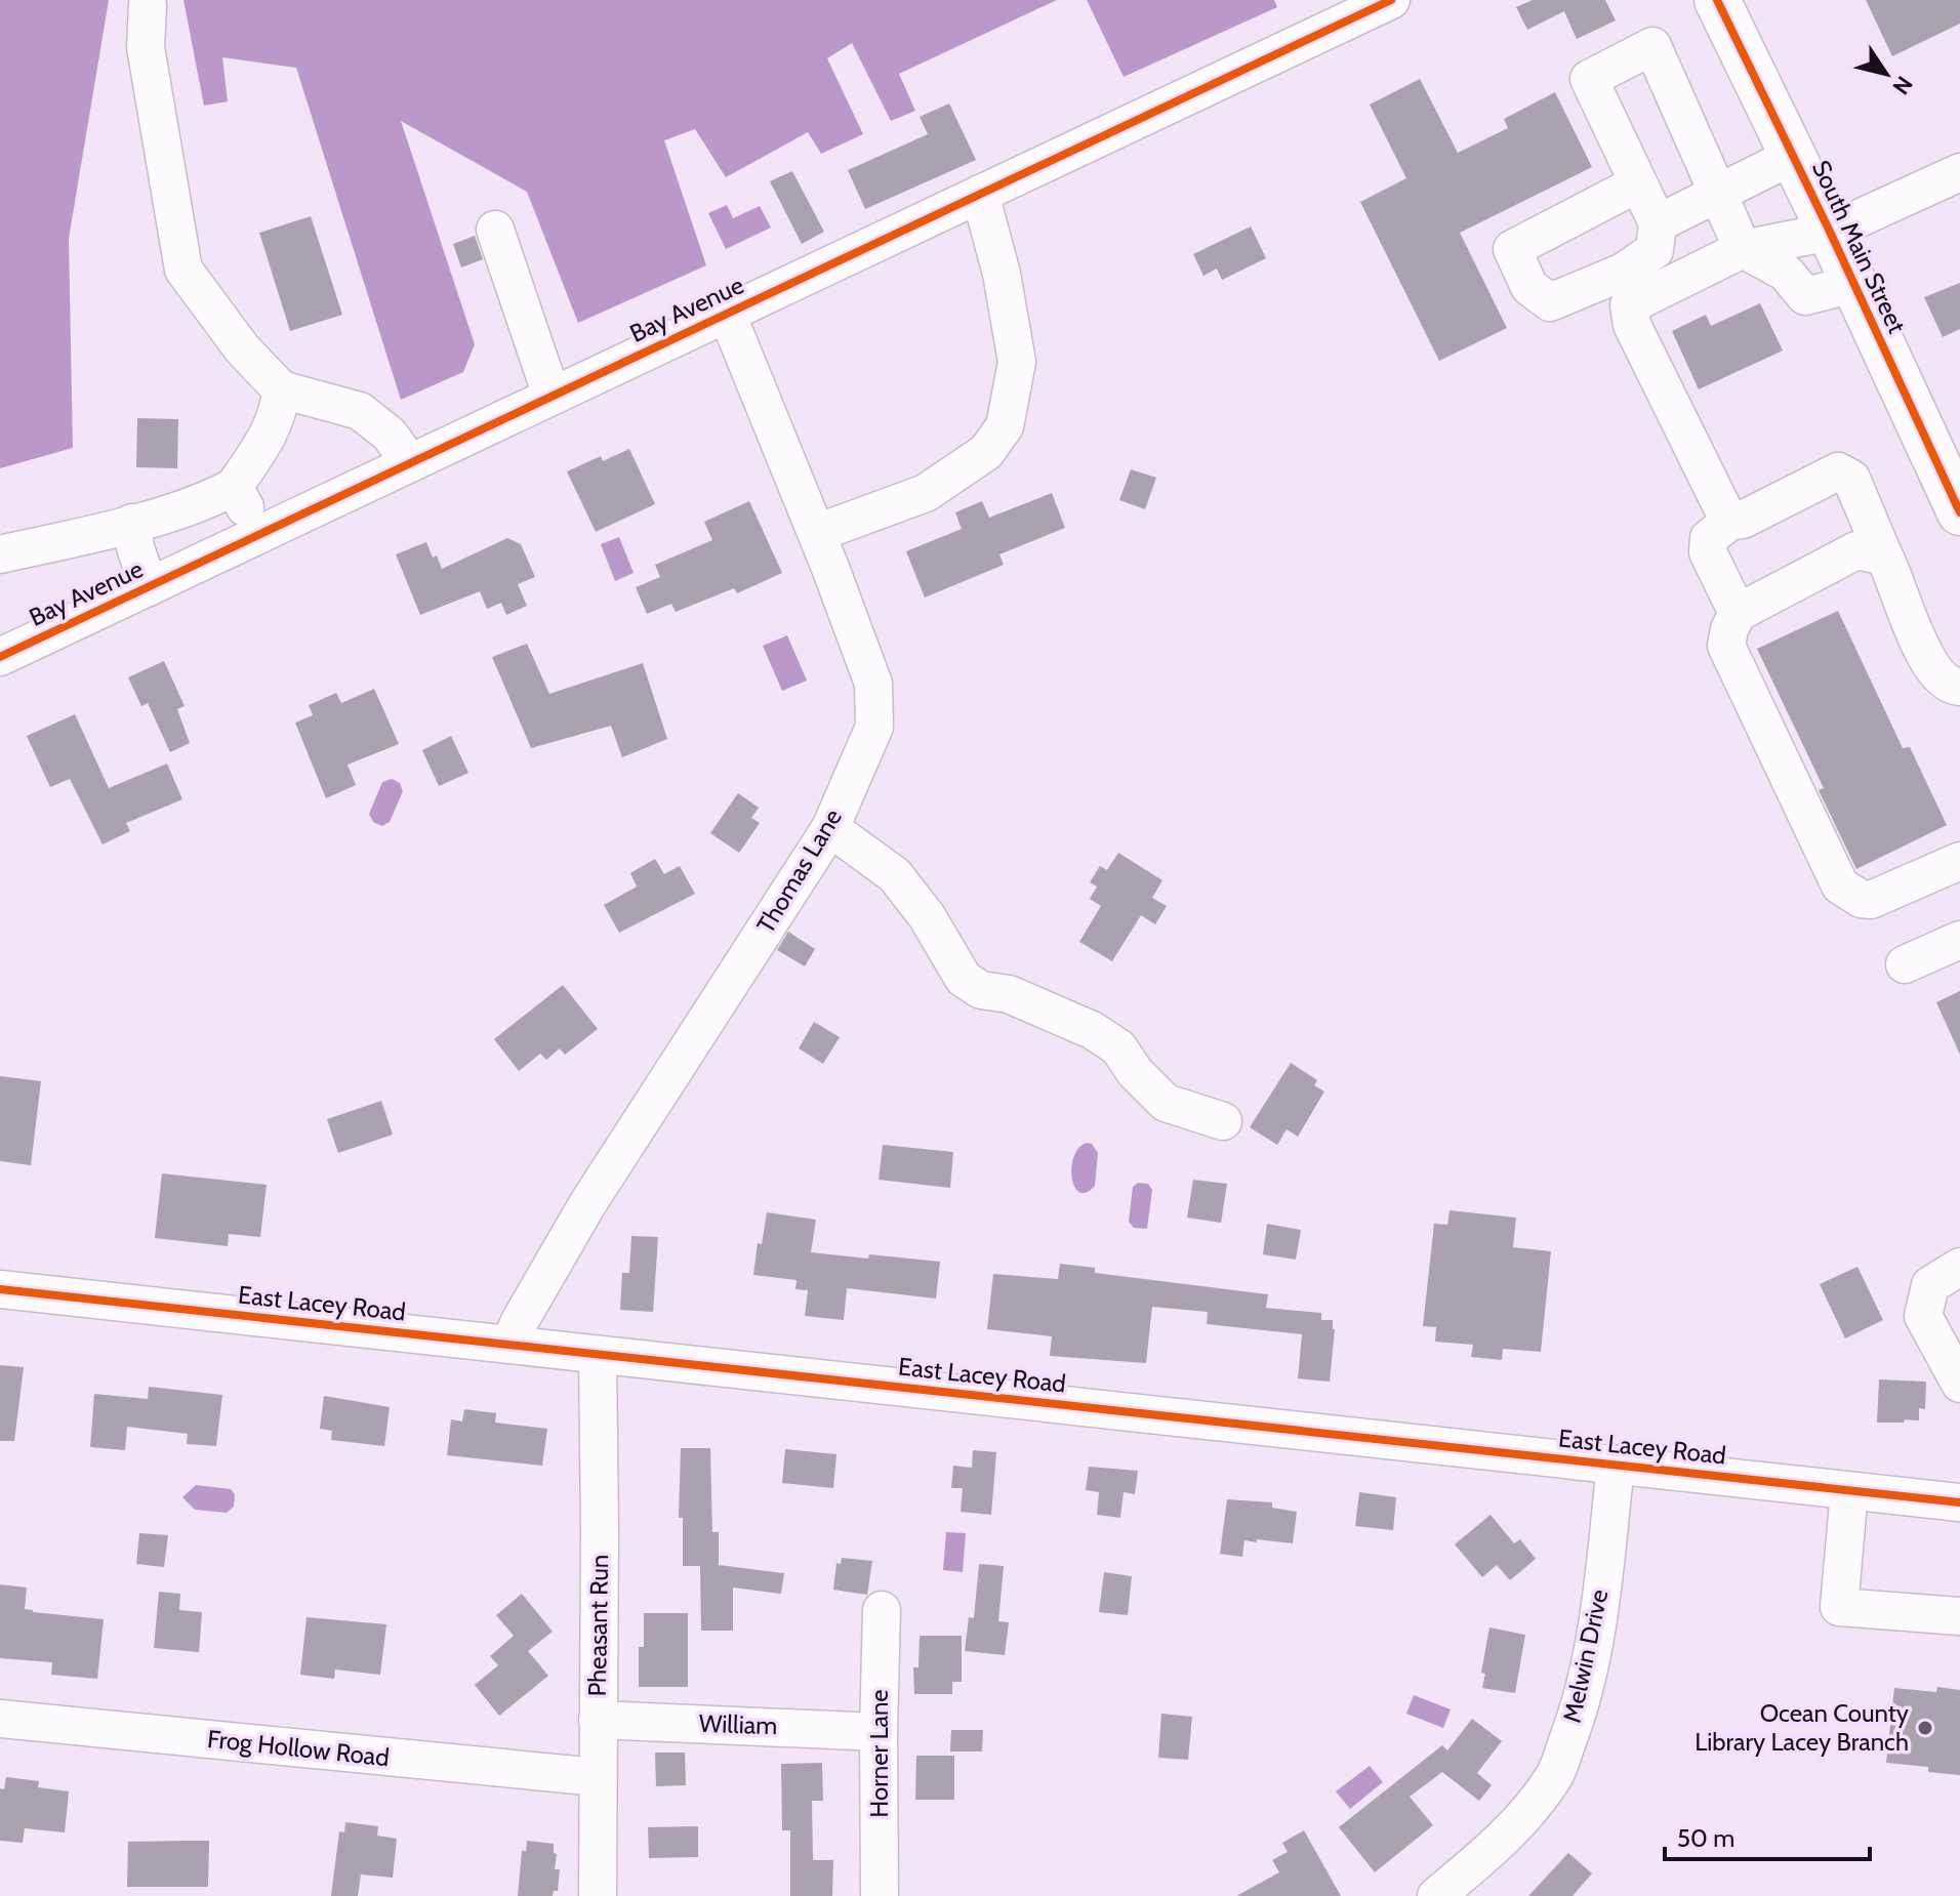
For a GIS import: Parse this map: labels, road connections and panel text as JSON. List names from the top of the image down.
{
  "streets": {
    "highway": ["South Main Street"],
    "street": [
      "Bay Avenue",
      "Thomas Lane",
      "East Lacey Road",
      "Pheasant Run",
      "Melwin Drive",
      "William",
      "Frog Hollow Road",
      "Horner Lane"
    ]
  },
  "crossings": [
    ["Bay Avenue", "Thomas Lane"],
    ["Thomas Lane", "East Lacey Road"],
    ["East Lacey Road", "Pheasant Run"],
    ["East Lacey Road", "Melwin Drive"],
    ["Pheasant Run", "William"],
    ["Pheasant Run", "Frog Hollow Road"],
    ["William", "Horner Lane"]
  ],
  "places": ["Ocean County Library Lacey Branch"],
  "scale_bar": "50 m",
  "north": "bottom right"
}
